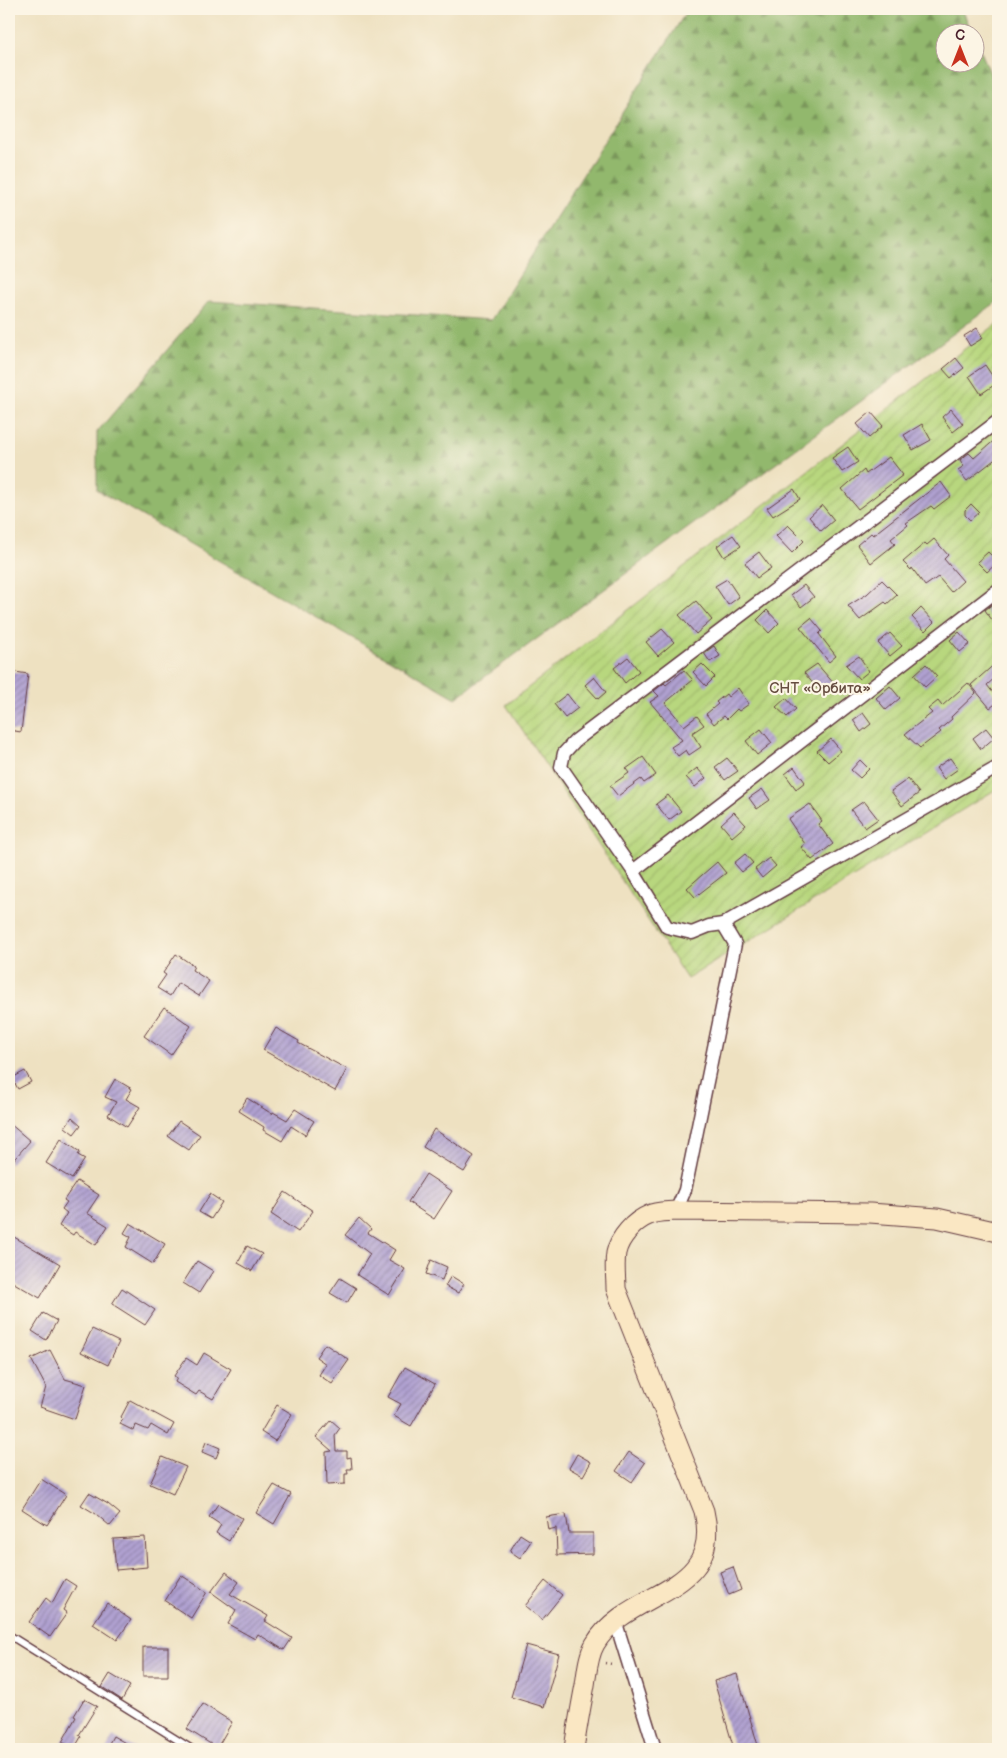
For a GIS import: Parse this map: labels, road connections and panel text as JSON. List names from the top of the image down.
{
  "parks": ["СНТ «Орбита»"],
  "north": "top"
}
